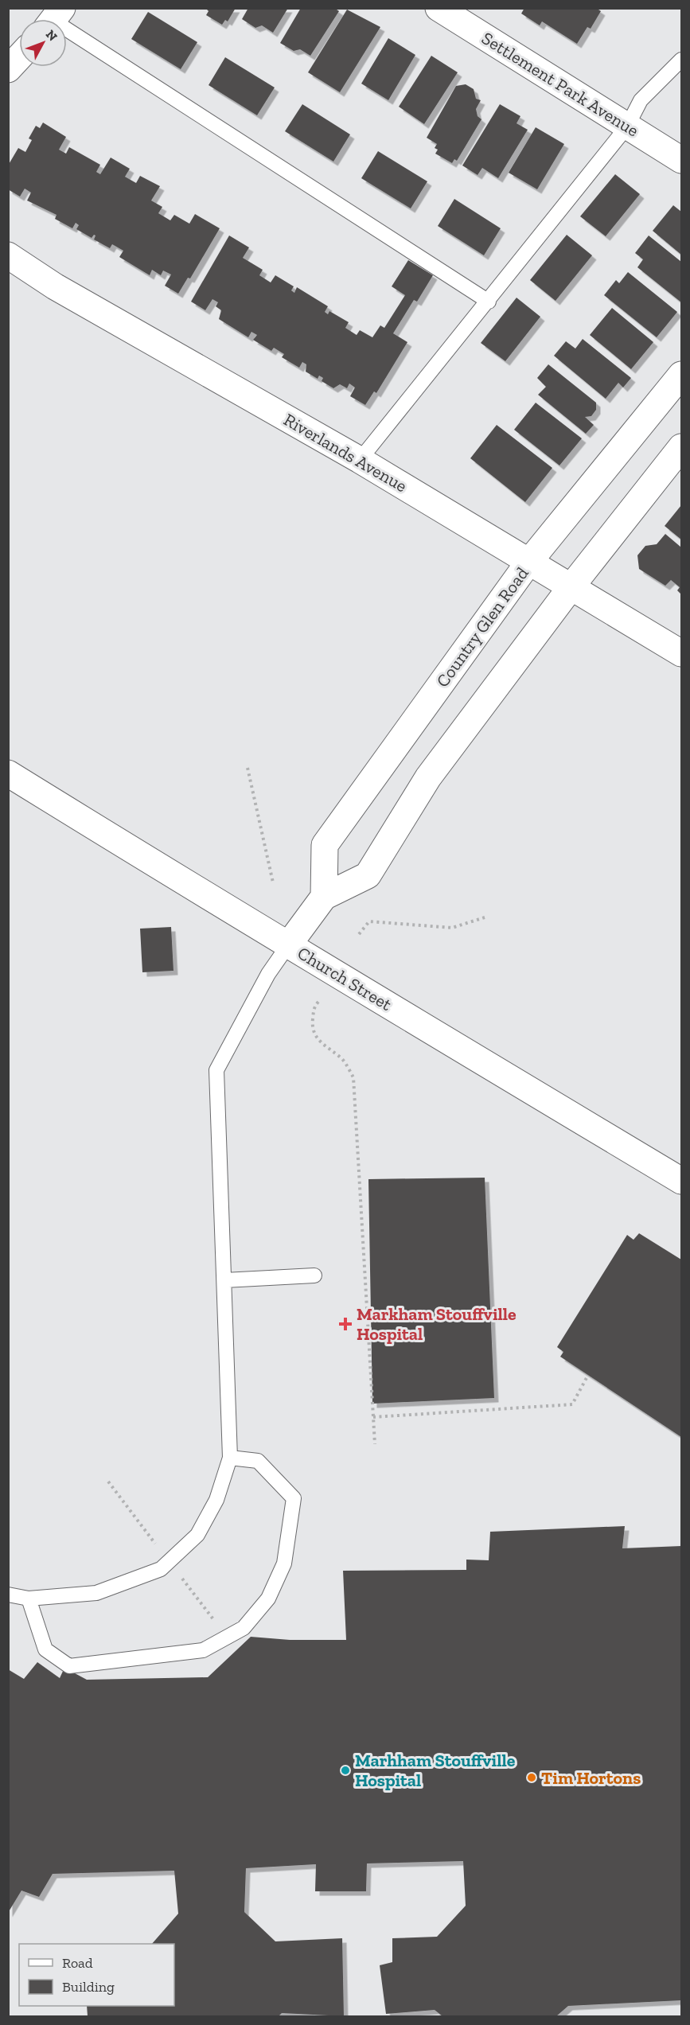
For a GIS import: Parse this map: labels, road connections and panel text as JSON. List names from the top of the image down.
{
  "streets": {
    "street": [
      "Settlement Park Avenue",
      "Riverlands Avenue",
      "Country Glen Road",
      "Church Street"
    ]
  },
  "crossings": [
    ["Riverlands Avenue", "Country Glen Road"]
  ],
  "places": {
    "health": ["Markham Stouffville Hospital"],
    "other": ["Marhham Stouffville Hospital", "Tim Hortons"]
  },
  "legend": ["Road", "Building"],
  "north": "top right"
}
